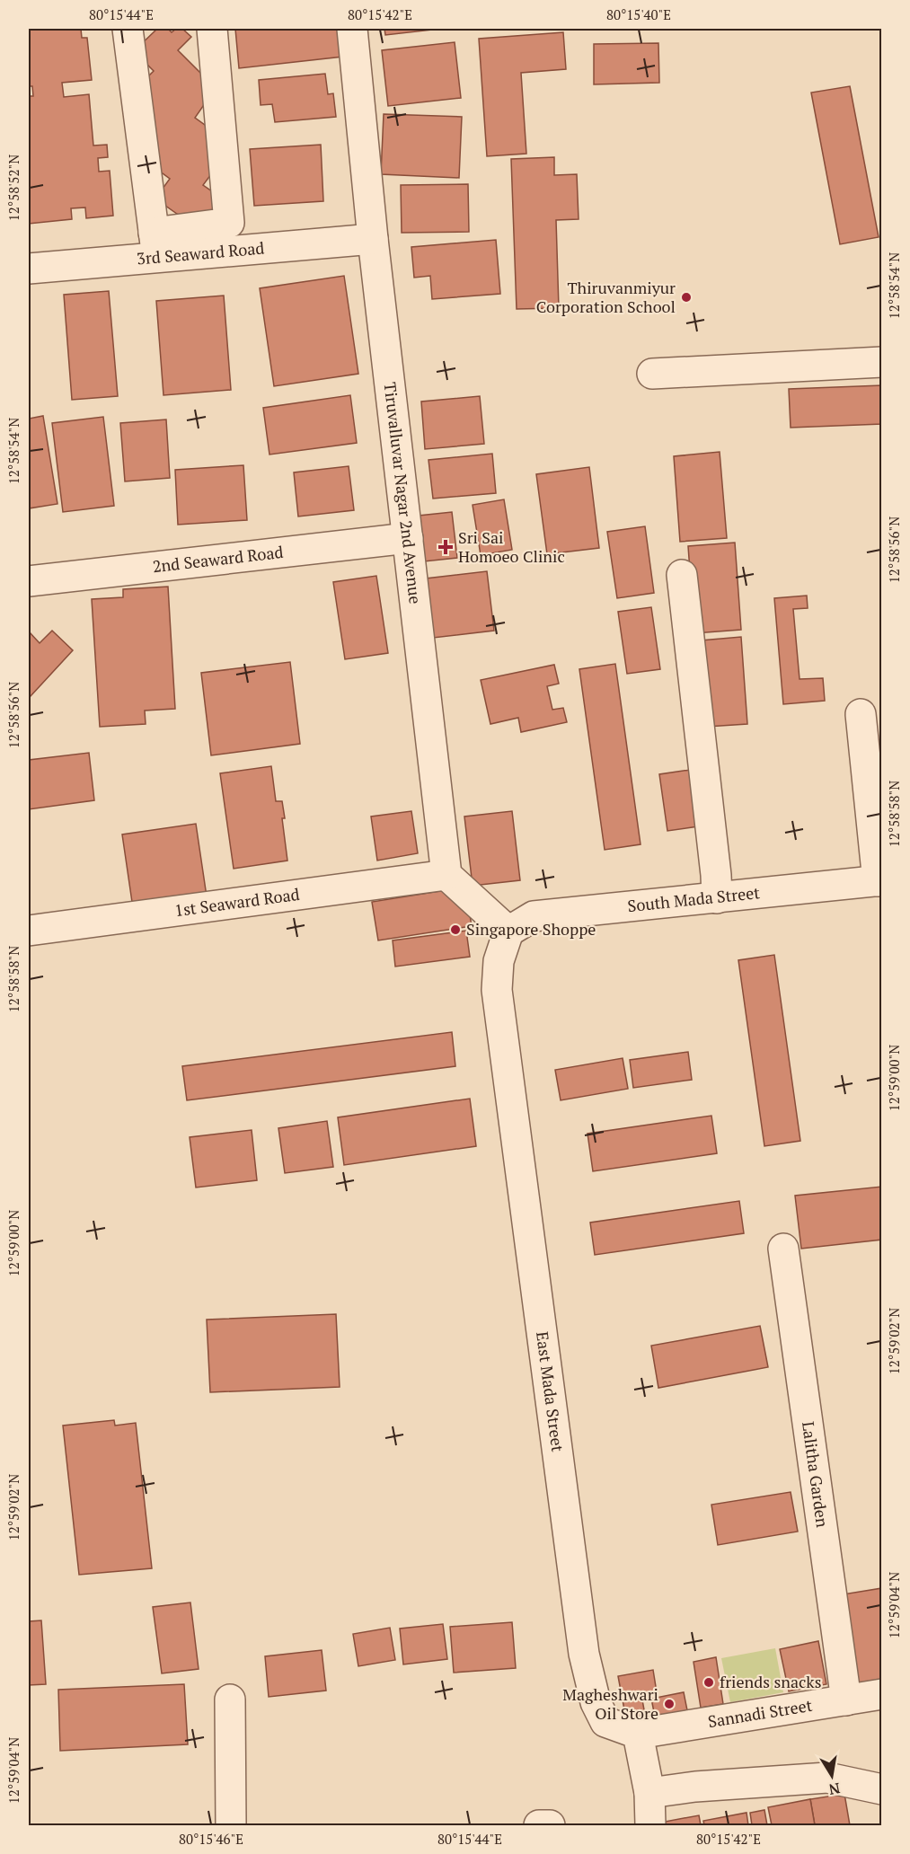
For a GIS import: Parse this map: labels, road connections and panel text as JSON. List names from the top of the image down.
{
  "streets": {
    "street": [
      "3rd Seaward Road",
      "Tiruvalluvar Nagar 2nd Avenue",
      "2nd Seaward Road",
      "South Mada Street",
      "1st Seaward Road",
      "East Mada Street",
      "Lalitha Garden",
      "Sannadi Street"
    ]
  },
  "crossings": [
    ["3rd Seaward Road", "Tiruvalluvar Nagar 2nd Avenue"],
    ["Tiruvalluvar Nagar 2nd Avenue", "2nd Seaward Road"],
    ["Tiruvalluvar Nagar 2nd Avenue", "1st Seaward Road"],
    ["South Mada Street", "East Mada Street"],
    ["East Mada Street", "Sannadi Street"],
    ["Lalitha Garden", "Sannadi Street"]
  ],
  "places": {
    "other": [
      "Thiruvanmiyur Corporation School",
      "Singapore Shoppe",
      "friends snacks",
      "Magheshwari Oil Store"
    ],
    "health": ["Sri Sai Homoeo Clinic"]
  },
  "north": "bottom",
  "coordinates": [
    "80°15'44\"E",
    "80°15'42\"E",
    "80°15'40\"E",
    "12°58'52\"N",
    "12°58'54\"N",
    "12°58'56\"N",
    "12°58'58\"N",
    "12°59'00\"N",
    "12°59'02\"N",
    "12°59'04\"N",
    "80°15'46\"E"
  ]
}
